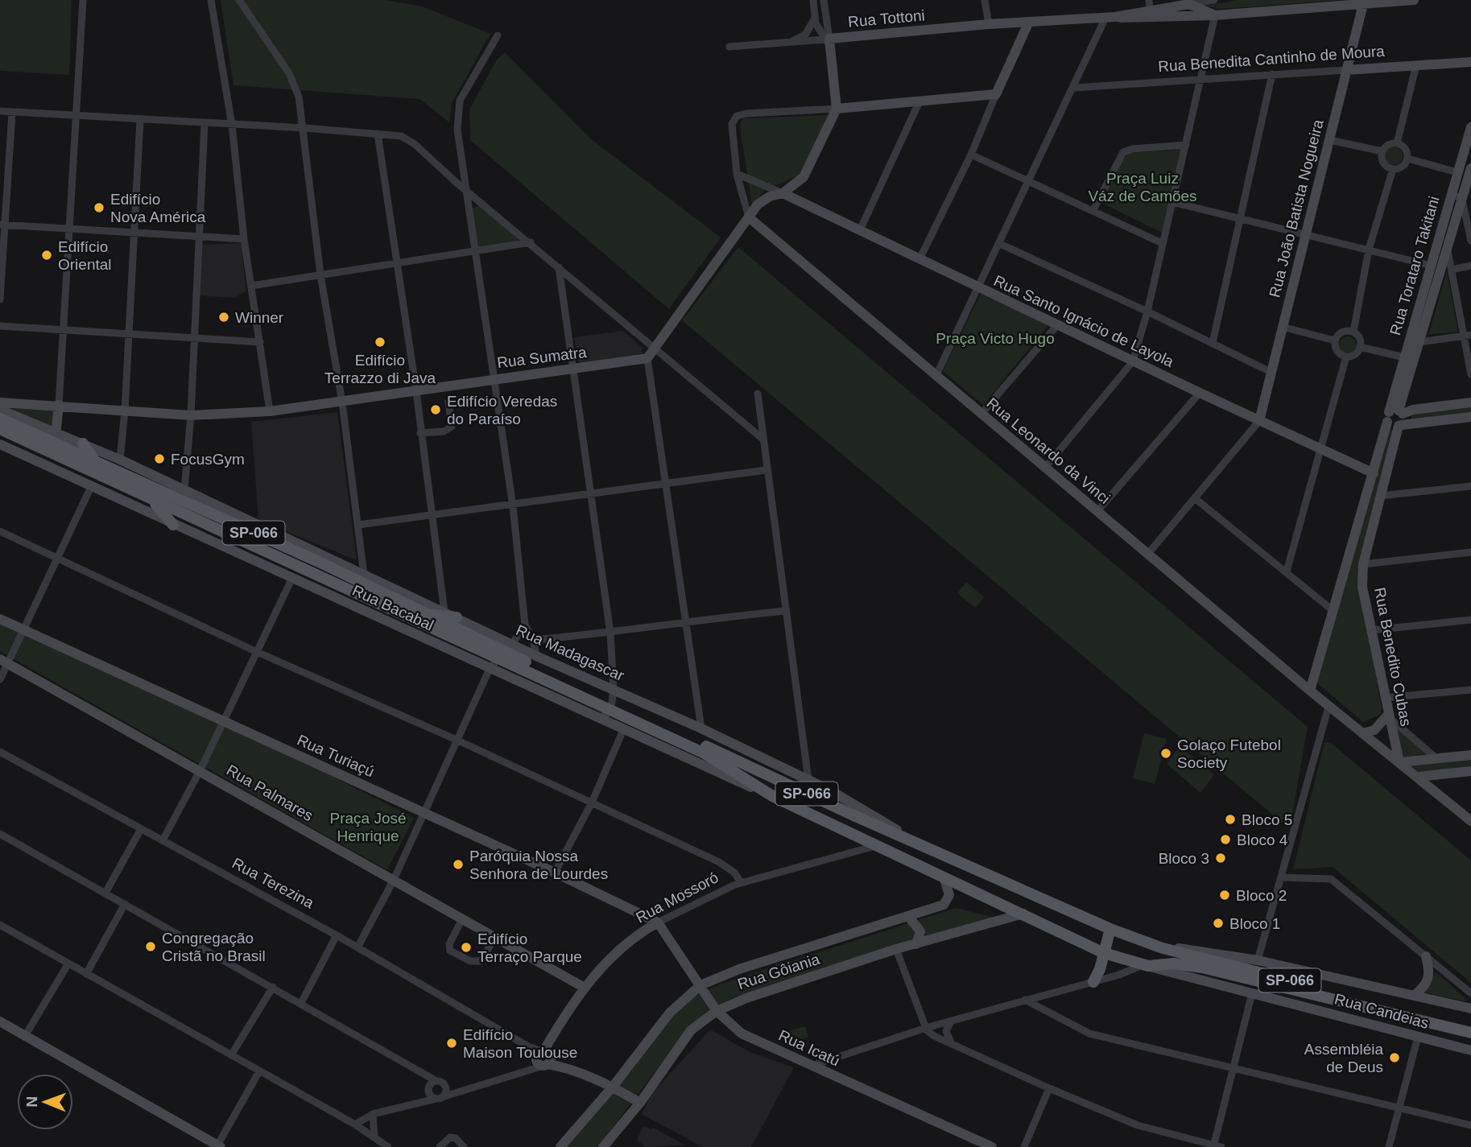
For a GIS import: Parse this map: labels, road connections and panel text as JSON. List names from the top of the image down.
{
  "streets": {
    "main road": ["SP-066"],
    "street": [
      "Rua Tottoni",
      "Rua Benedita Cantinho de Moura",
      "Rua João Batista Nogueira",
      "Rua Torataro Takitani",
      "Rua Santo Ignácio de Layola",
      "Rua Sumatra",
      "Rua Leonardo da Vinci",
      "Rua Bacabal",
      "Rua Madagascar",
      "Rua Benedito Cubas",
      "Rua Turiaçú",
      "Rua Palmares",
      "Rua Terezina",
      "Rua Mossoró",
      "Rua Gôiania",
      "Rua Candeias",
      "Rua Icatú"
    ]
  },
  "crossings": [
    ["Rua Tottoni", "Rua João Batista Nogueira"],
    ["Rua Benedita Cantinho de Moura", "Rua João Batista Nogueira"],
    ["Rua João Batista Nogueira", "Rua Santo Ignácio de Layola"],
    ["Rua Torataro Takitani", "Rua Santo Ignácio de Layola"],
    ["Rua Torataro Takitani", "Rua Leonardo da Vinci"],
    ["Rua Torataro Takitani", "Rua Benedito Cubas"],
    ["Rua Leonardo da Vinci", "Rua Benedito Cubas"],
    ["SP-066", "Rua Bacabal"],
    ["SP-066", "Rua Madagascar"],
    ["SP-066", "Rua Mossoró"],
    ["SP-066", "Rua Gôiania"],
    ["Rua Turiaçú", "Rua Mossoró"],
    ["Rua Turiaçú", "Rua Icatú"],
    ["Rua Palmares", "Rua Mossoró"],
    ["Rua Terezina", "Rua Mossoró"],
    ["Rua Terezina", "Rua Gôiania"],
    ["Rua Mossoró", "Rua Icatú"],
    ["Rua Gôiania", "Rua Icatú"]
  ],
  "parks": ["Praça Luiz Váz de Camões", "Praça Victo Hugo", "Praça José Henrique"],
  "places": [
    "Edifício Nova América",
    "Edifício Oriental",
    "Winner",
    "Edifício Terrazzo di Java",
    "Edifício Veredas do Paraíso",
    "FocusGym",
    "Golaço Futebol Society",
    "Bloco 5",
    "Bloco 4",
    "Bloco 3",
    "Paróquia Nossa Senhora de Lourdes",
    "Bloco 2",
    "Bloco 1",
    "Congregação Cristã no Brasil",
    "Edifício Terraço Parque",
    "Edifício Maison Toulouse",
    "Assembléia de Deus"
  ],
  "north": "left"
}
